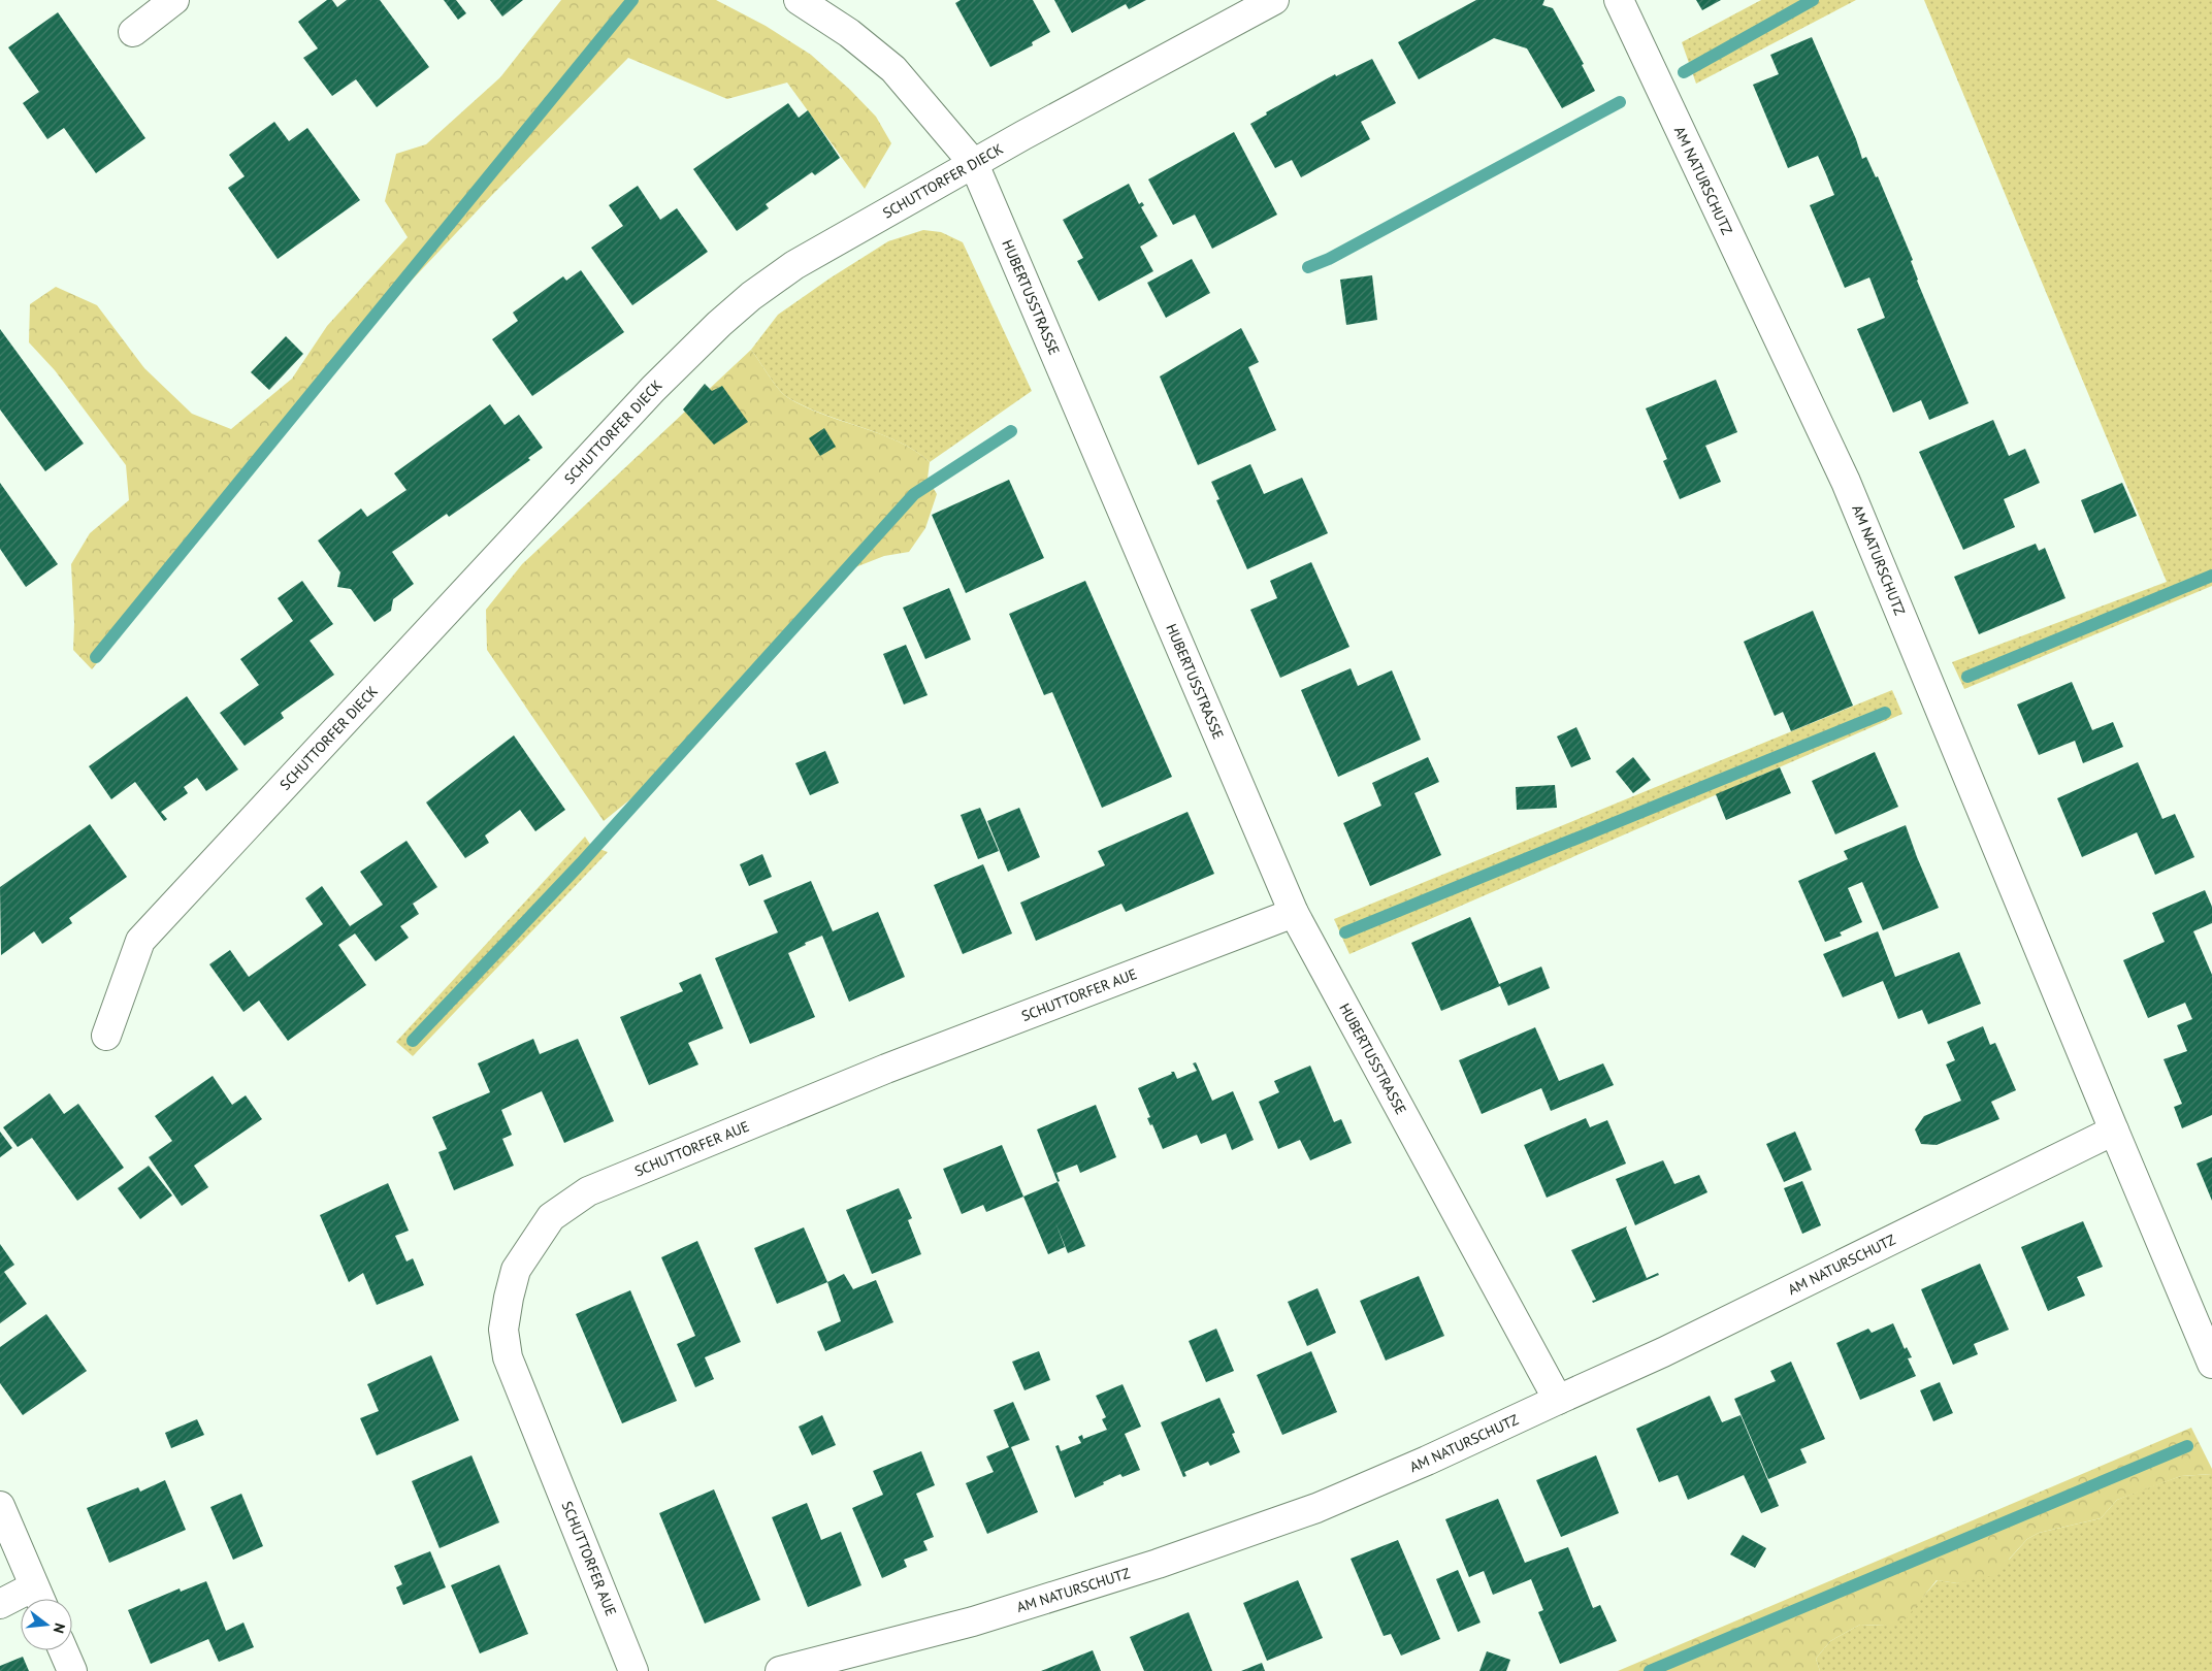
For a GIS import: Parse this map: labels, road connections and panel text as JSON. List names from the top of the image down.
{
  "streets": {
    "street": [
      "SCHUTTORFER DIECK",
      "AM NATURSCHUTZ",
      "HUBERTUSSTRASSE",
      "SCHUTTORFER AUE"
    ]
  },
  "crossings": [
    ["SCHUTTORFER DIECK", "HUBERTUSSTRASSE"],
    ["AM NATURSCHUTZ", "HUBERTUSSTRASSE"],
    ["HUBERTUSSTRASSE", "SCHUTTORFER AUE"]
  ],
  "north": "right"
}
